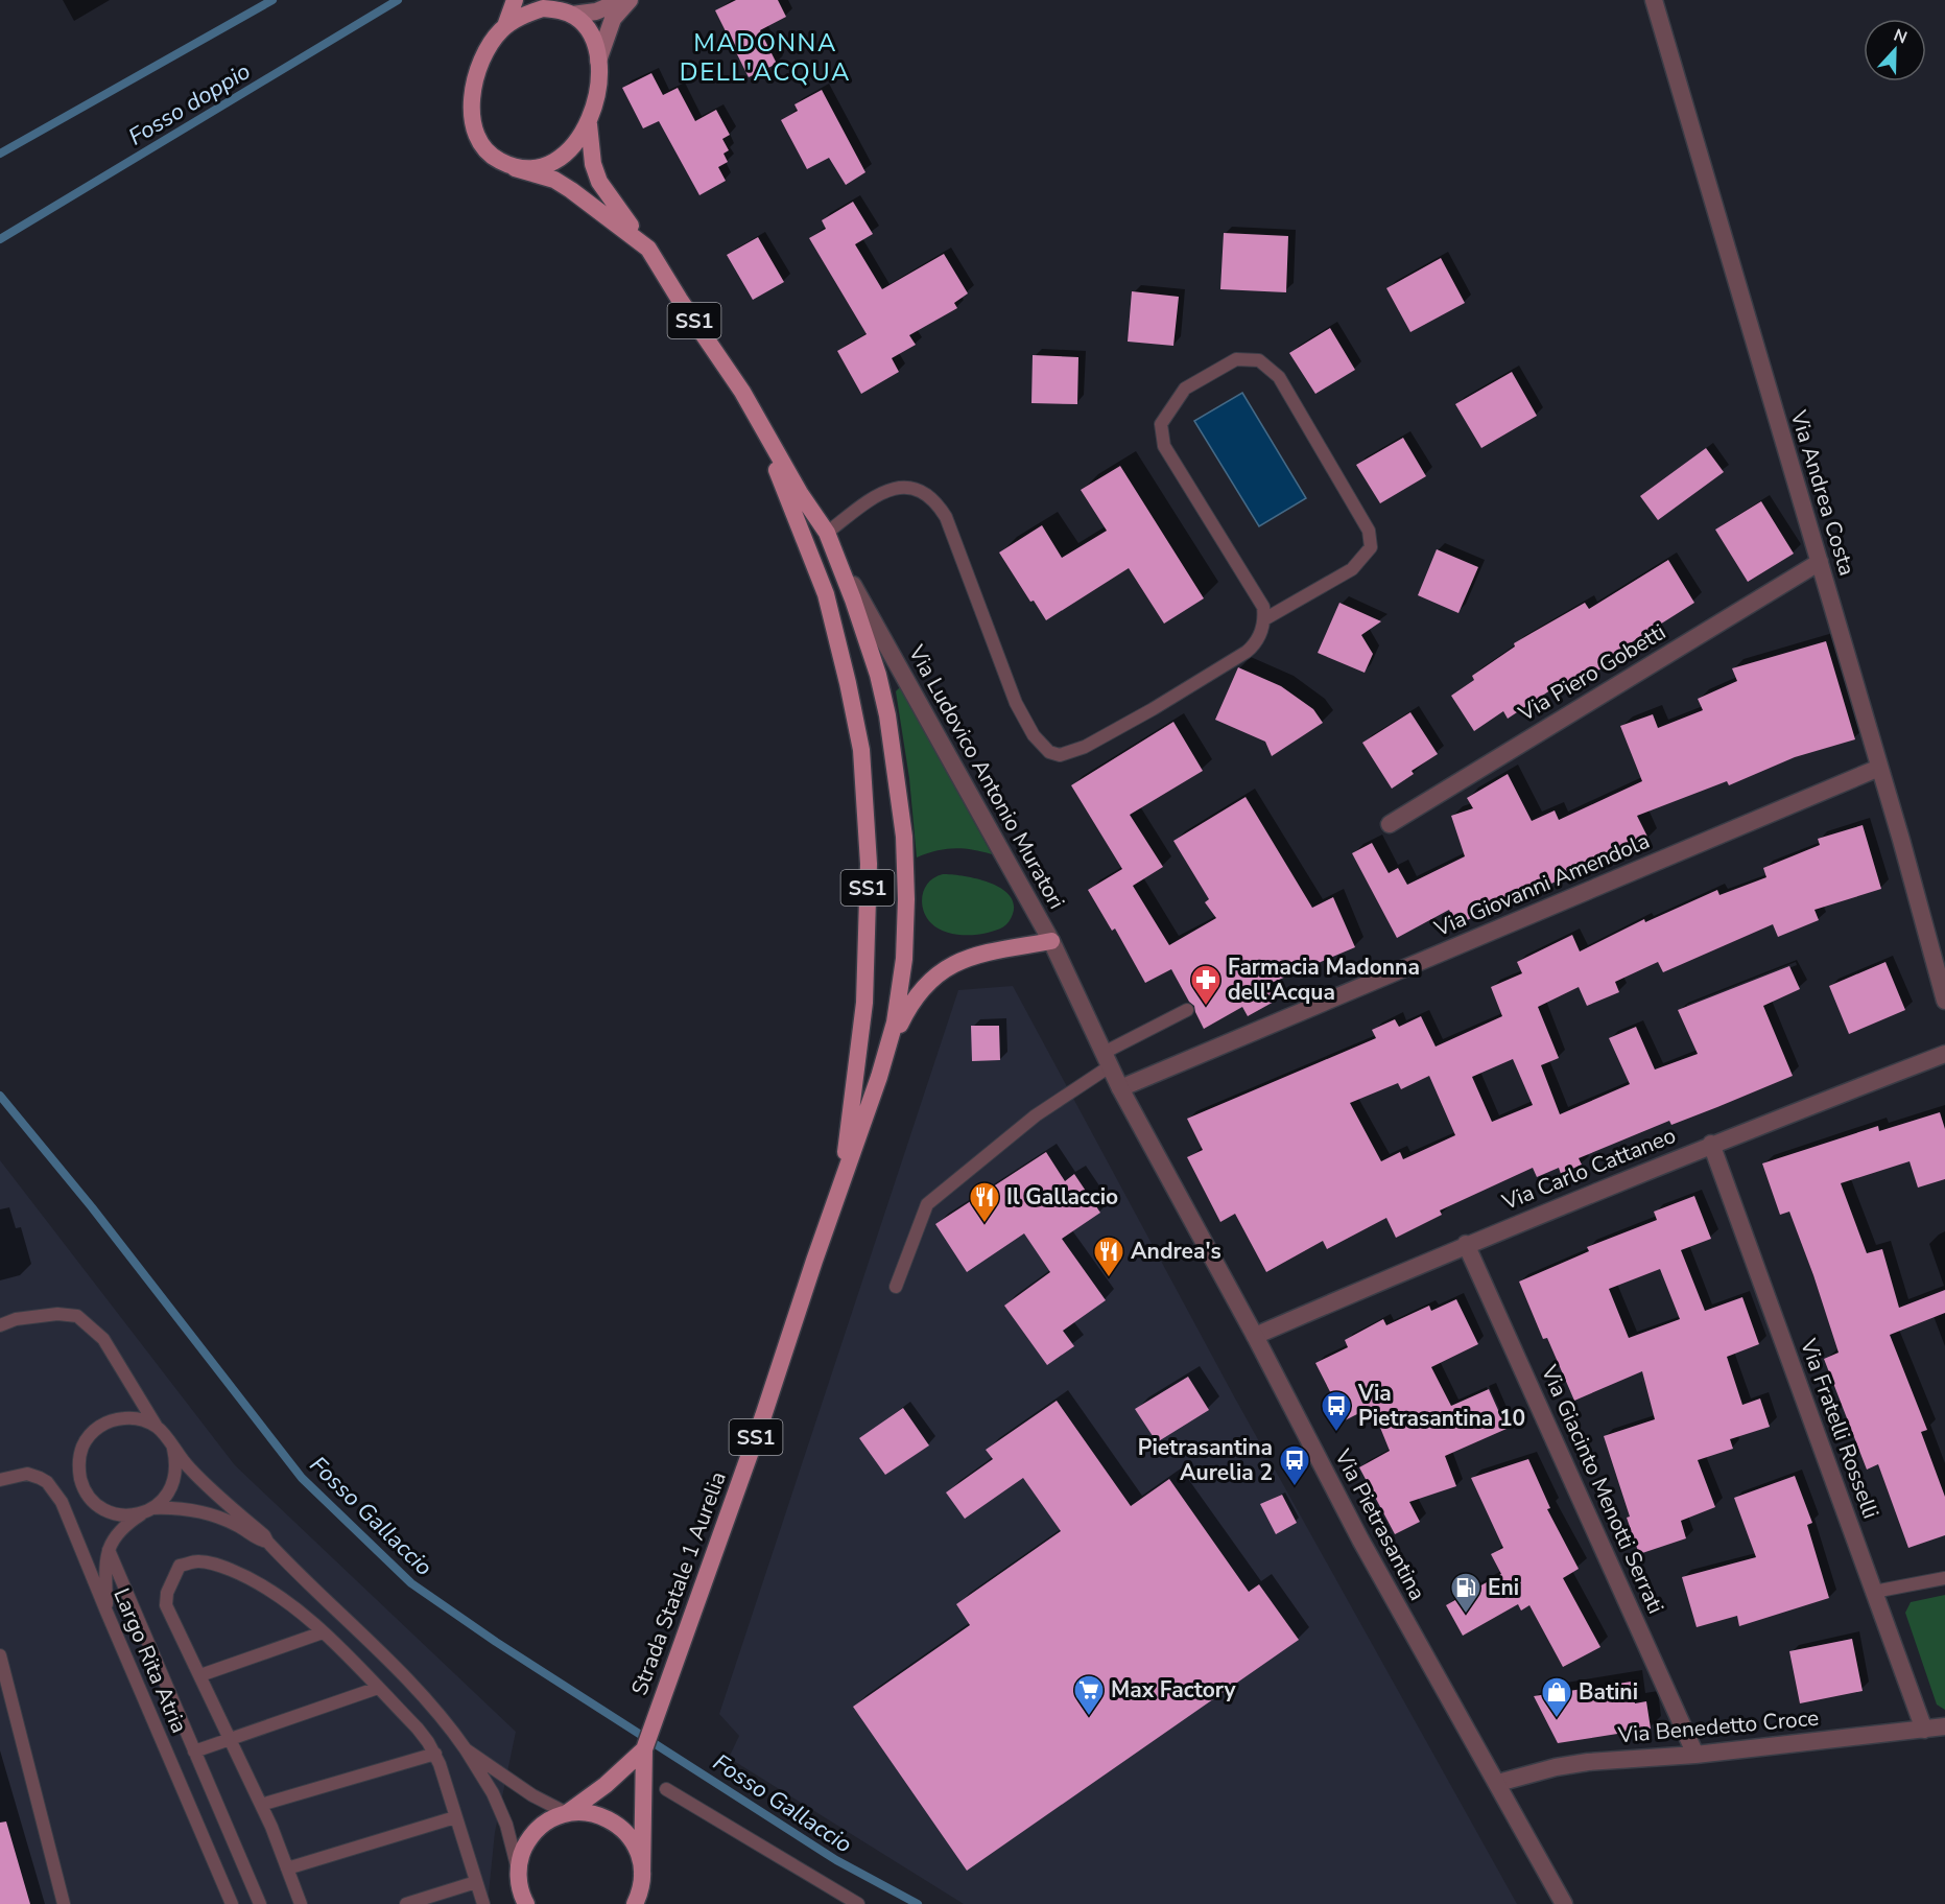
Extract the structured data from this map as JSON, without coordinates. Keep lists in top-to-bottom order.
{
  "streets": {
    "main road": ["SS1", "Strada Statale 1 Aurelia"],
    "street": [
      "Via Andrea Costa",
      "Via Piero Gobetti",
      "Via Ludovico Antonio Muratori",
      "Via Giovanni Amendola",
      "Via Carlo Cattaneo",
      "Via Fratelli Rosselli",
      "Via Giacinto Menotti Serrati",
      "Via Pietrasantina",
      "Via Benedetto Croce"
    ],
    "lane": ["Largo Rita Atria"]
  },
  "crossings": [
    ["SS1", "Strada Statale 1 Aurelia"],
    ["Via Andrea Costa", "Via Piero Gobetti"],
    ["Via Andrea Costa", "Via Giovanni Amendola"],
    ["Via Ludovico Antonio Muratori", "Via Pietrasantina"],
    ["Via Ludovico Antonio Muratori", "Strada Statale 1 Aurelia"],
    ["Via Giovanni Amendola", "Via Pietrasantina"],
    ["Via Carlo Cattaneo", "Via Fratelli Rosselli"],
    ["Via Carlo Cattaneo", "Via Giacinto Menotti Serrati"],
    ["Via Carlo Cattaneo", "Via Pietrasantina"],
    ["Via Fratelli Rosselli", "Via Benedetto Croce"],
    ["Via Giacinto Menotti Serrati", "Via Benedetto Croce"],
    ["Via Pietrasantina", "Via Benedetto Croce"]
  ],
  "districts": ["MADONNA DELL'ACQUA"],
  "water": ["Fosso doppio", "Fosso Gallaccio"],
  "places": {
    "pharmacy": ["Farmacia Madonna dell'Acqua"],
    "restaurant": ["Il Gallaccio", "Andrea's"],
    "bus stop": ["Via Pietrasantina 10", "Pietrasantina Aurelia 2"],
    "fuel station": ["Eni"],
    "supermarket": ["Max Factory"],
    "shop": ["Batini"]
  },
  "north": "top"
}
